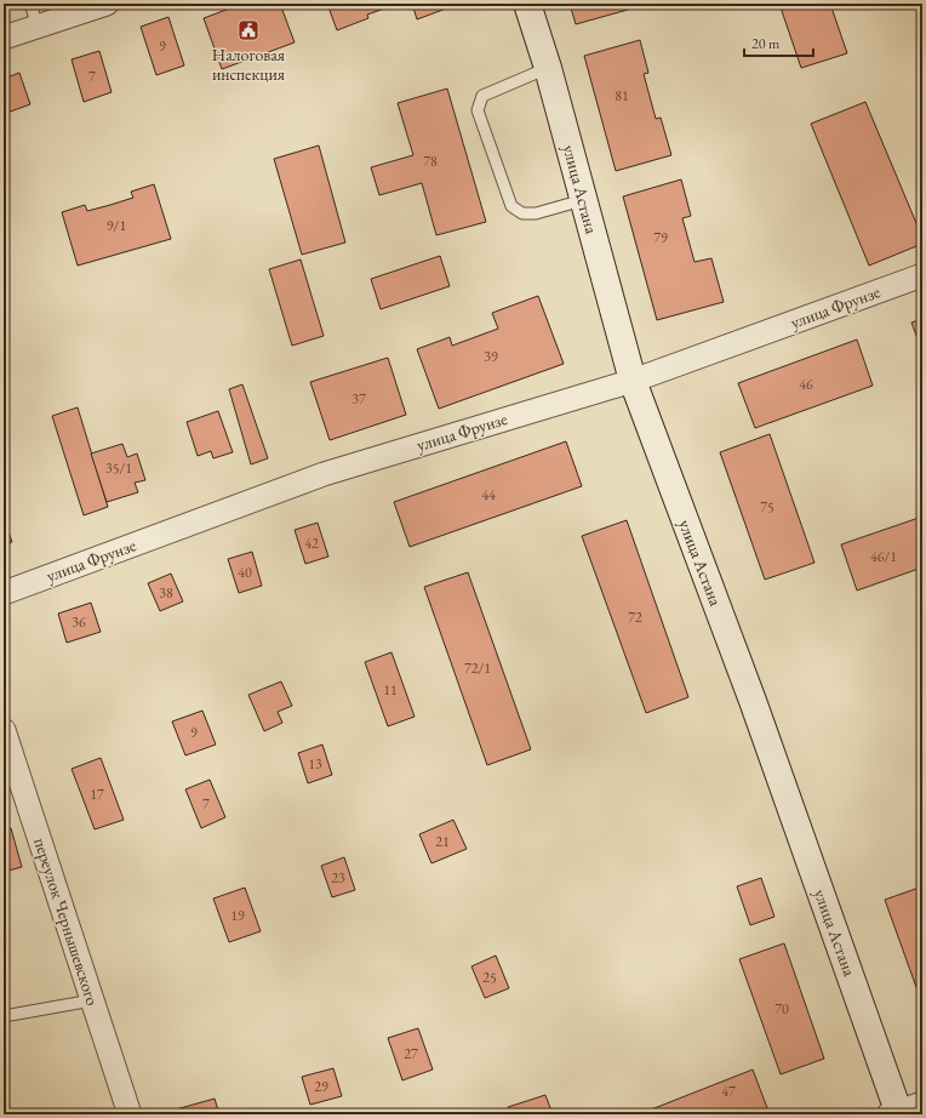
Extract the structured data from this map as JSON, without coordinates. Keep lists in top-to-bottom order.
{
  "streets": {
    "street": ["улица Астана", "улица Фрунзе", "переулок Чернышевского"]
  },
  "crossings": [
    ["улица Астана", "улица Фрунзе"]
  ],
  "places": {
    "public building": ["Налоговая инспекция"]
  },
  "house_numbers": [
    "9",
    "7",
    "81",
    "78",
    "9/1",
    "79",
    "39",
    "46",
    "37",
    "35/1",
    "44",
    "75",
    "42",
    "46/1",
    "40",
    "38",
    "72",
    "36",
    "72/1",
    "11",
    "9",
    "13",
    "17",
    "7",
    "21",
    "23",
    "19",
    "25",
    "70",
    "27",
    "29",
    "47"
  ],
  "scale_bar": "20 m"
}
